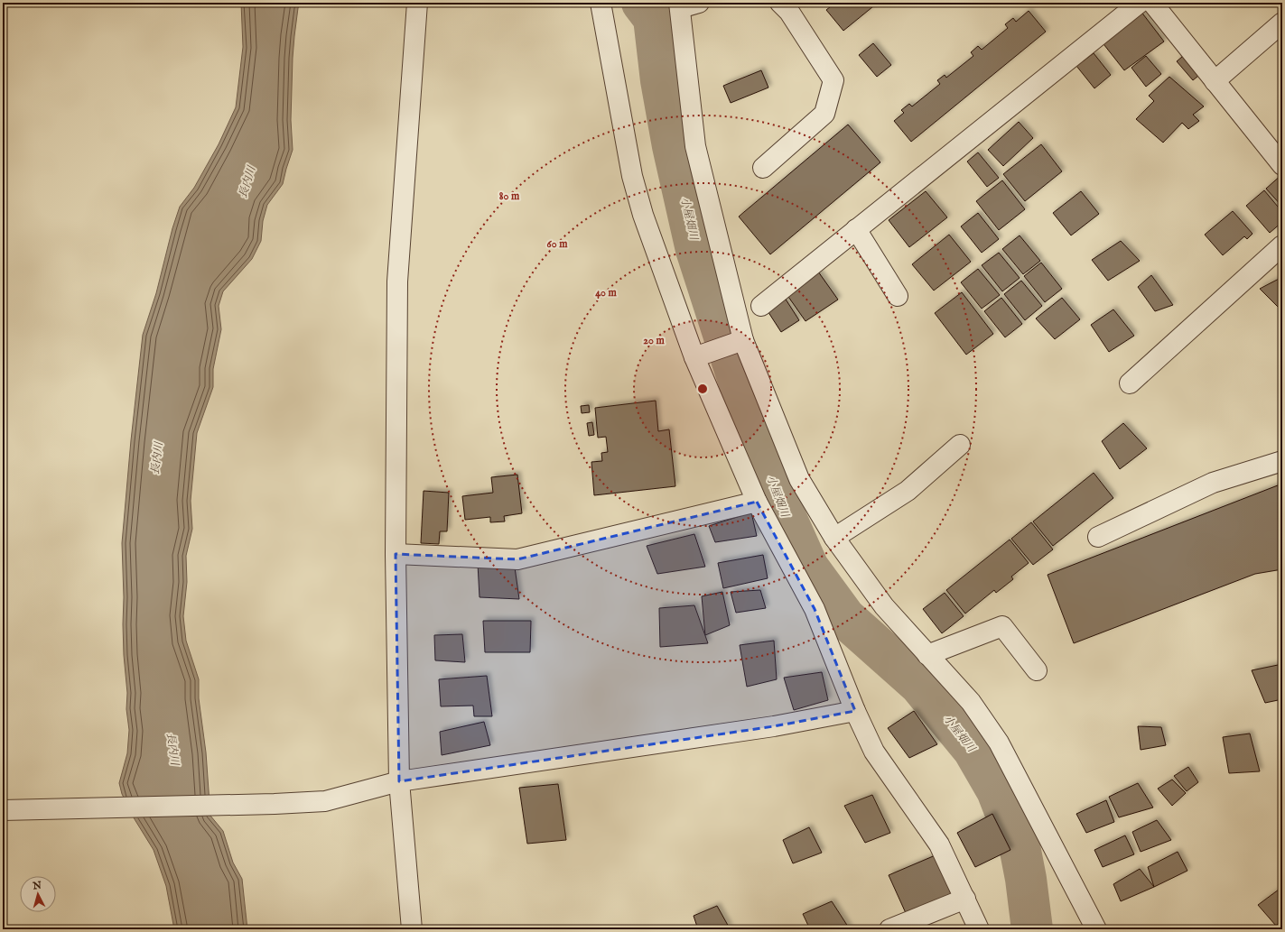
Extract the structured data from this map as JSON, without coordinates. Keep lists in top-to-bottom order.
{
  "water": ["長内川", "小屋畑川"],
  "north": "top",
  "rings": [
    "80 m",
    "60 m",
    "40 m",
    "20 m"
  ]
}
